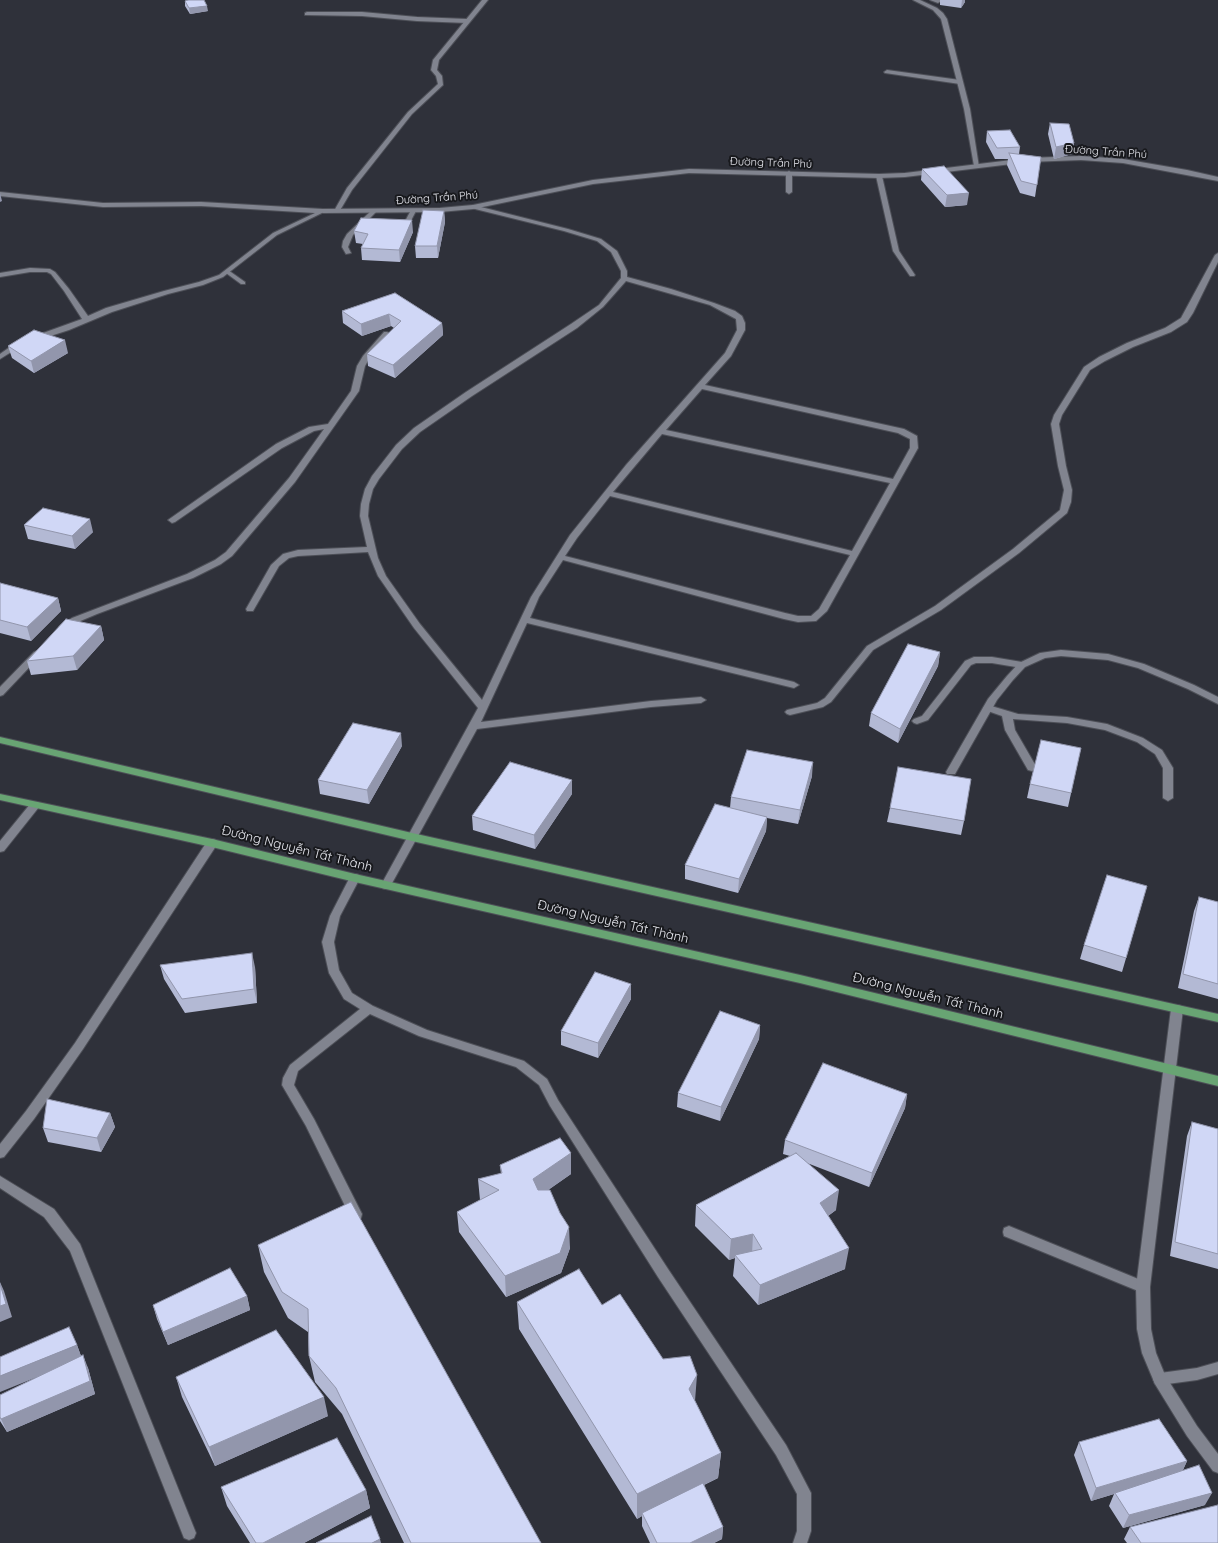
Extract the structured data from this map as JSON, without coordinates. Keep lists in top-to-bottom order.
{
  "streets": {
    "main road": ["Đường Nguyễn Tất Thành"],
    "street": ["Đường Trần Phú"]
  }
}
